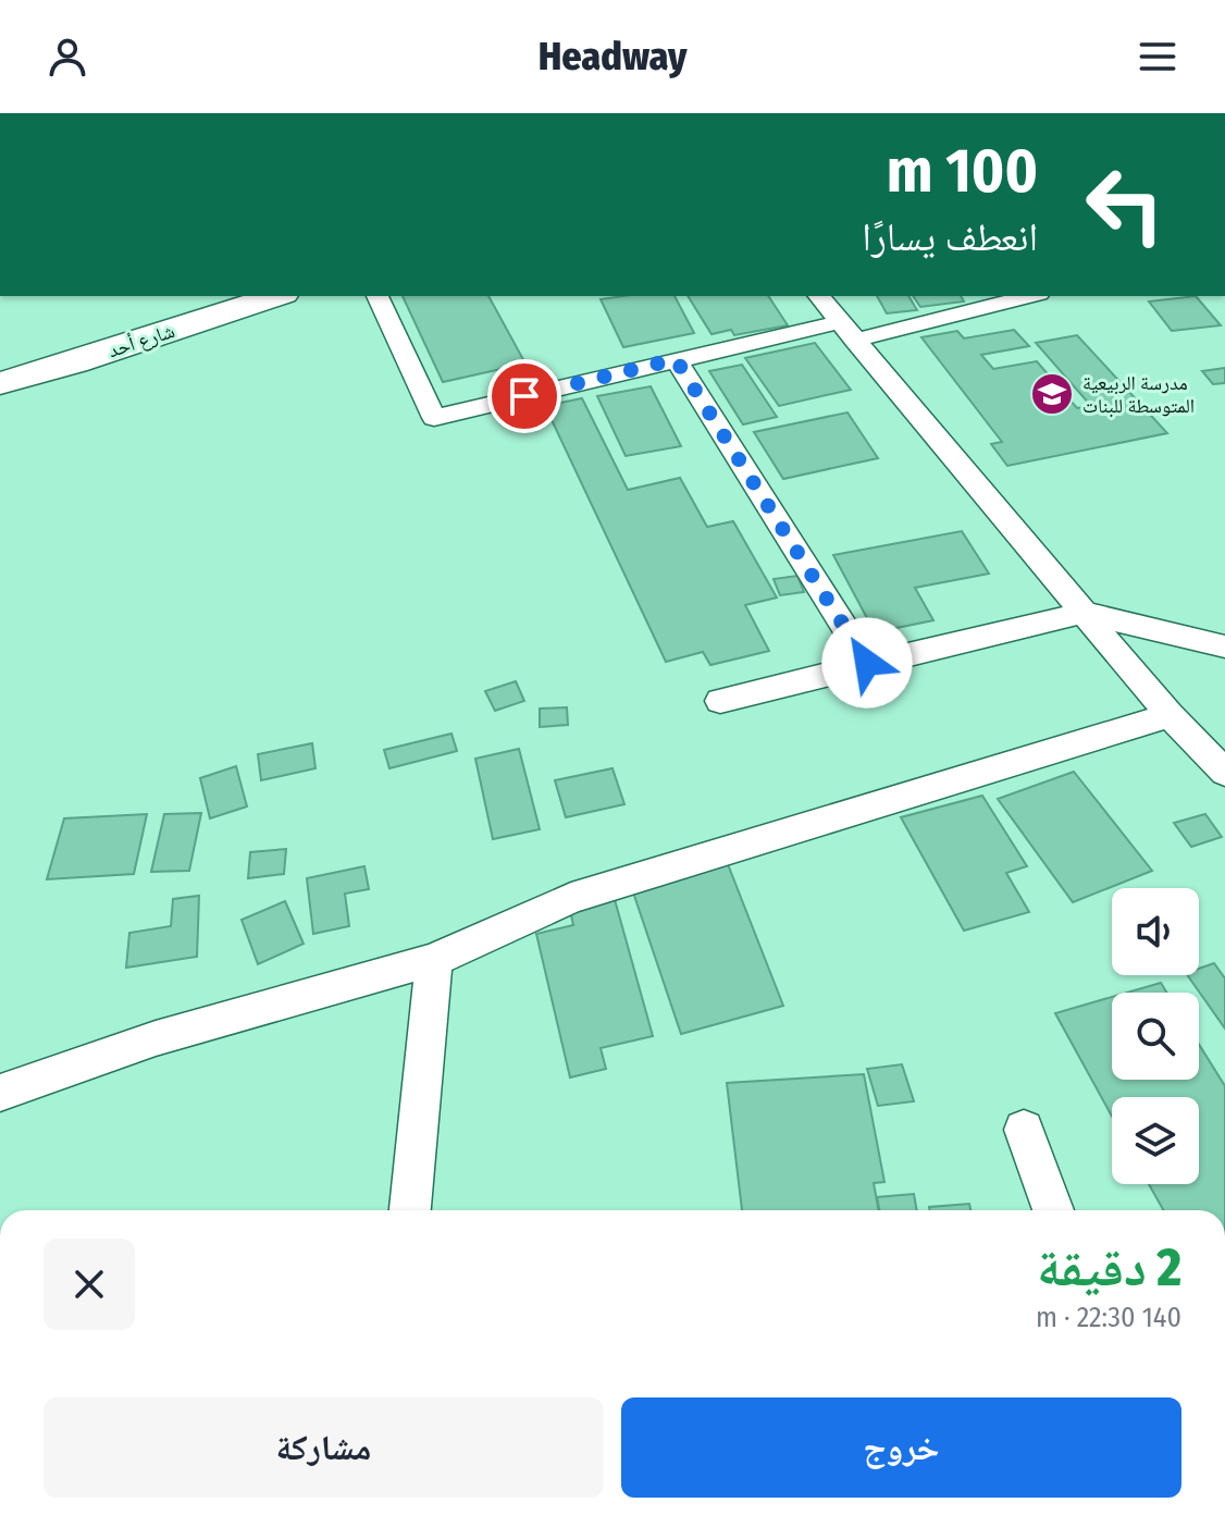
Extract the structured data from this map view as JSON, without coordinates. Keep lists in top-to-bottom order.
{
  "streets": {
    "main road": ["شارع أحد"]
  },
  "places": {
    "school or university": ["مدرسة الربيعية المتوسطة للبنات"]
  },
  "page": {
    "header": "Headway",
    "turn": ["100 m", "انعطف يسارًا"],
    "heading": ["2 دقيقة", "140 m · 22:30"],
    "buttons": ["خروج", "مشاركة"]
  }
}
